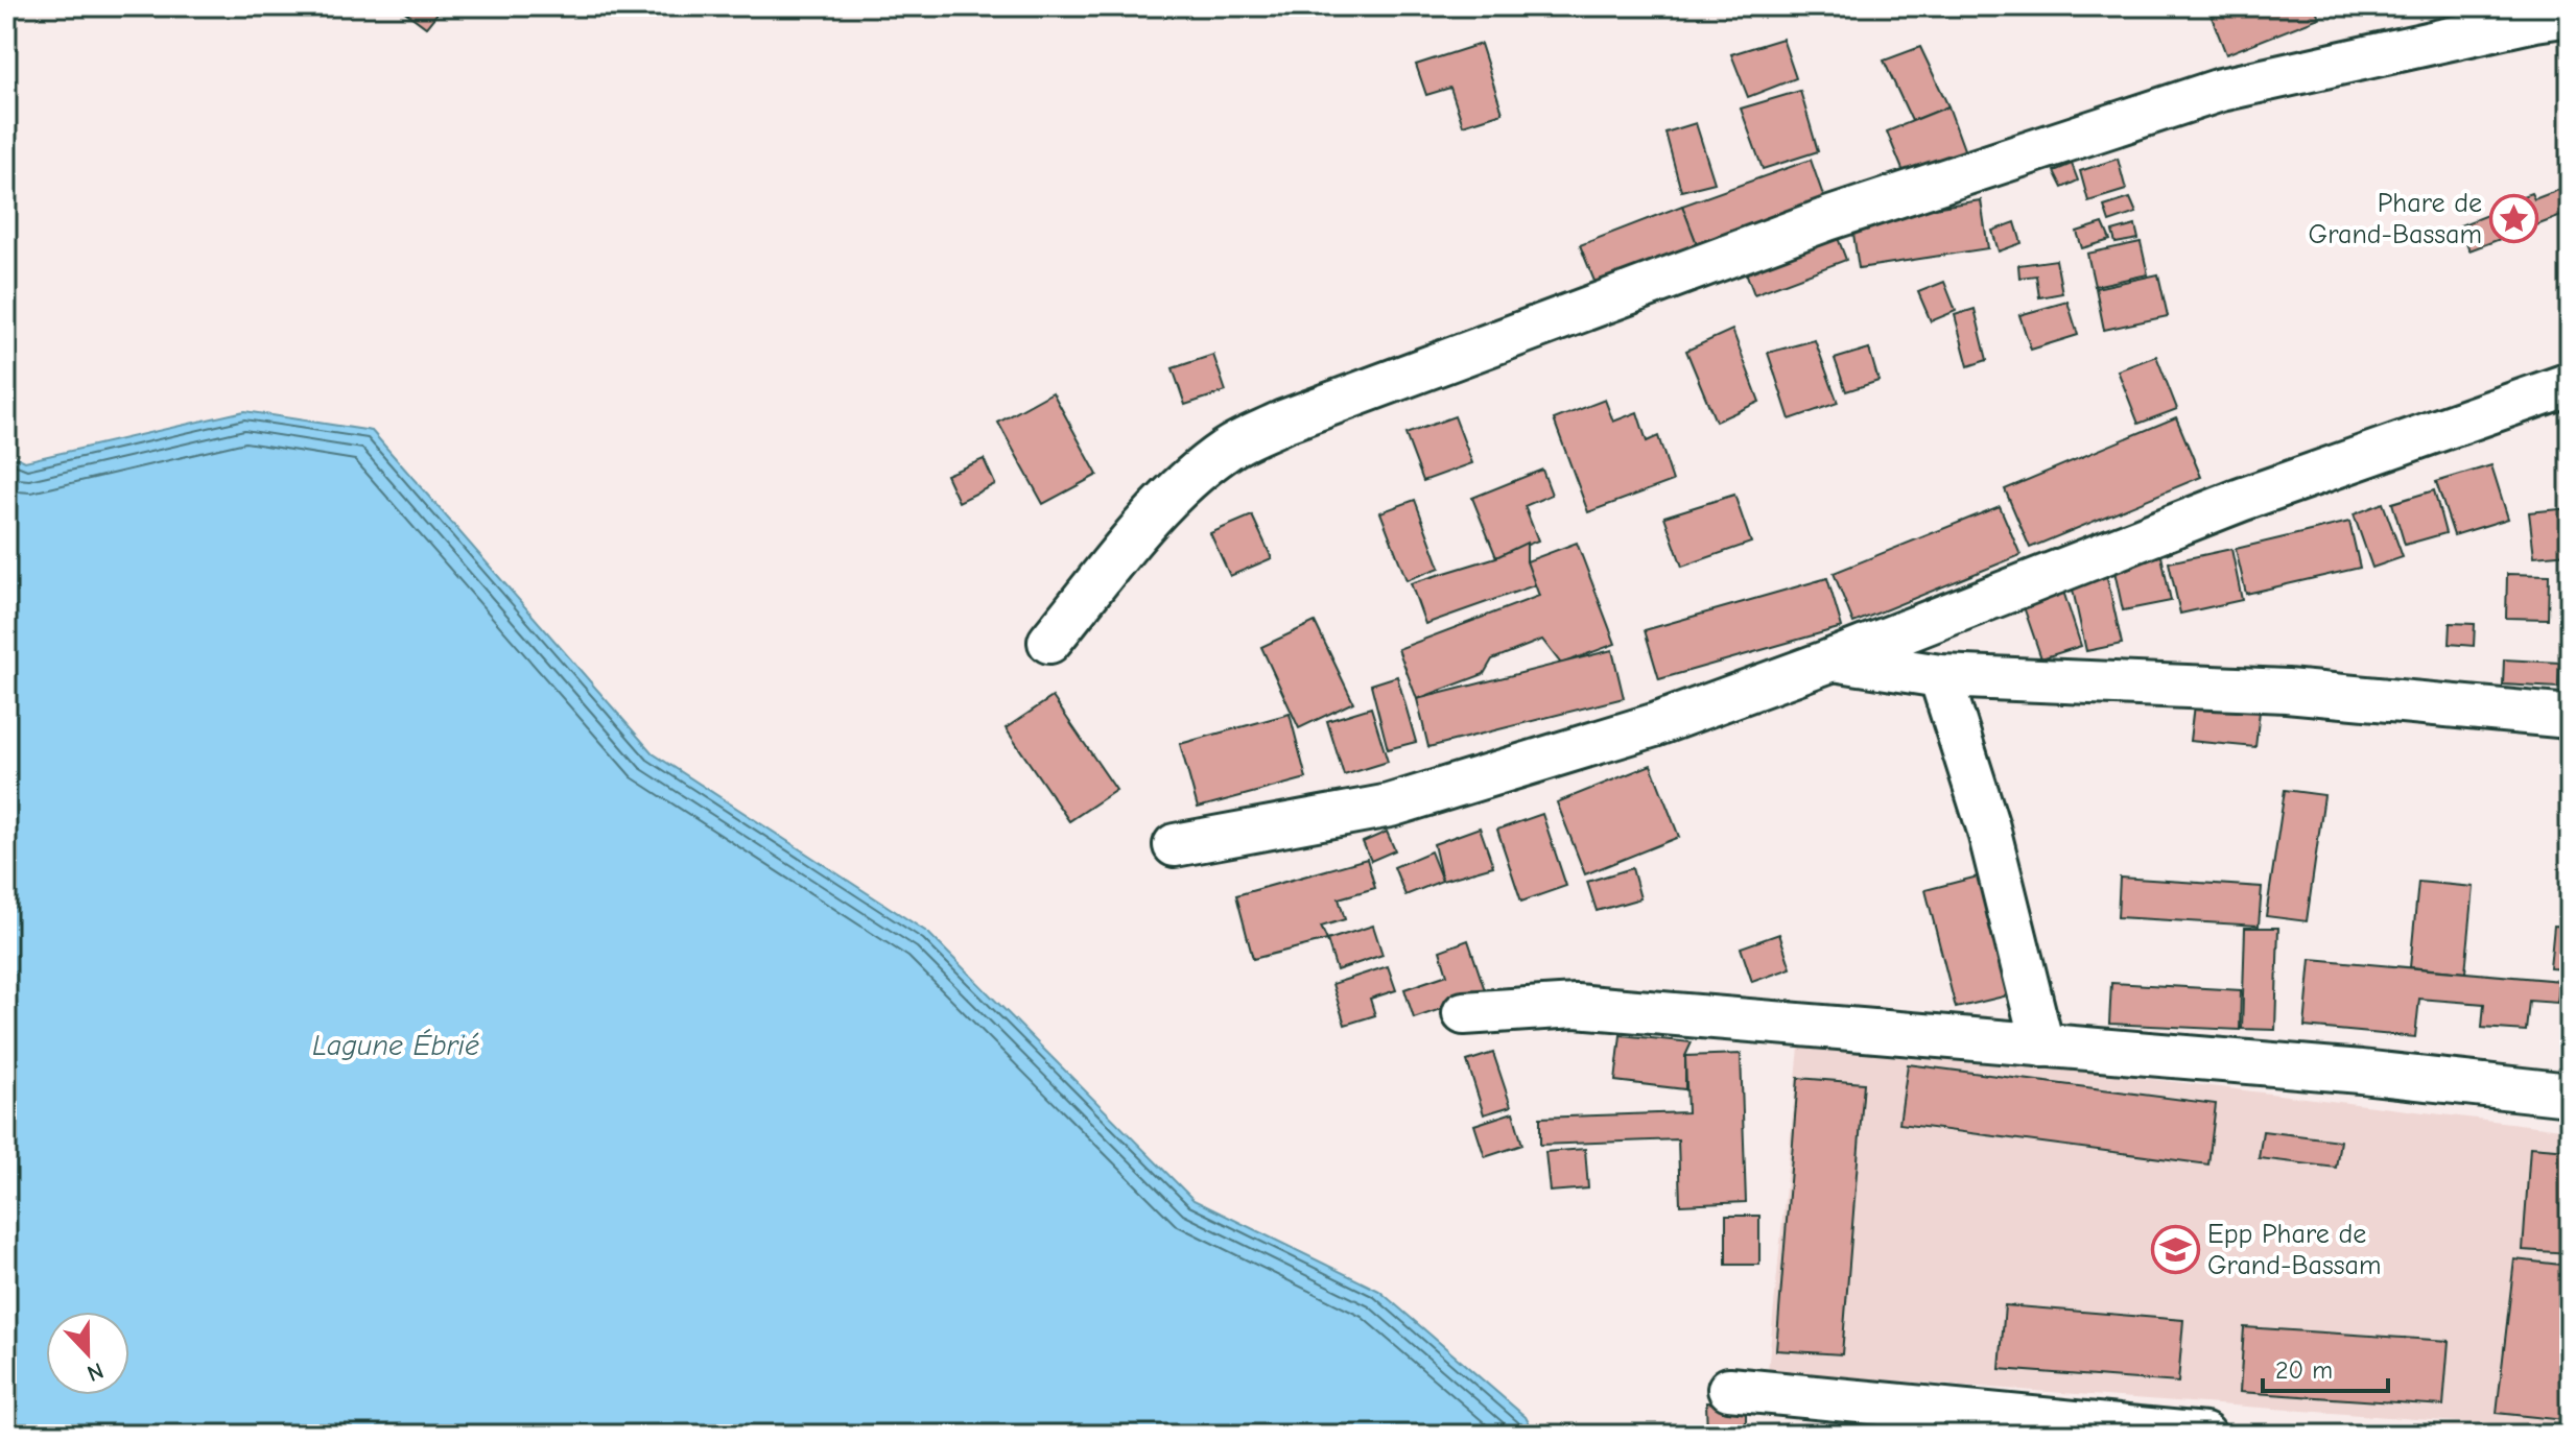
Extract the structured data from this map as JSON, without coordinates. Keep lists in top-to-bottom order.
{
  "water": ["Lagune Ébrié"],
  "places": {
    "place": ["Phare de Grand-Bassam"],
    "school or university": ["Epp Phare de Grand-Bassam"]
  },
  "scale_bar": "20 m",
  "north": "bottom"
}
